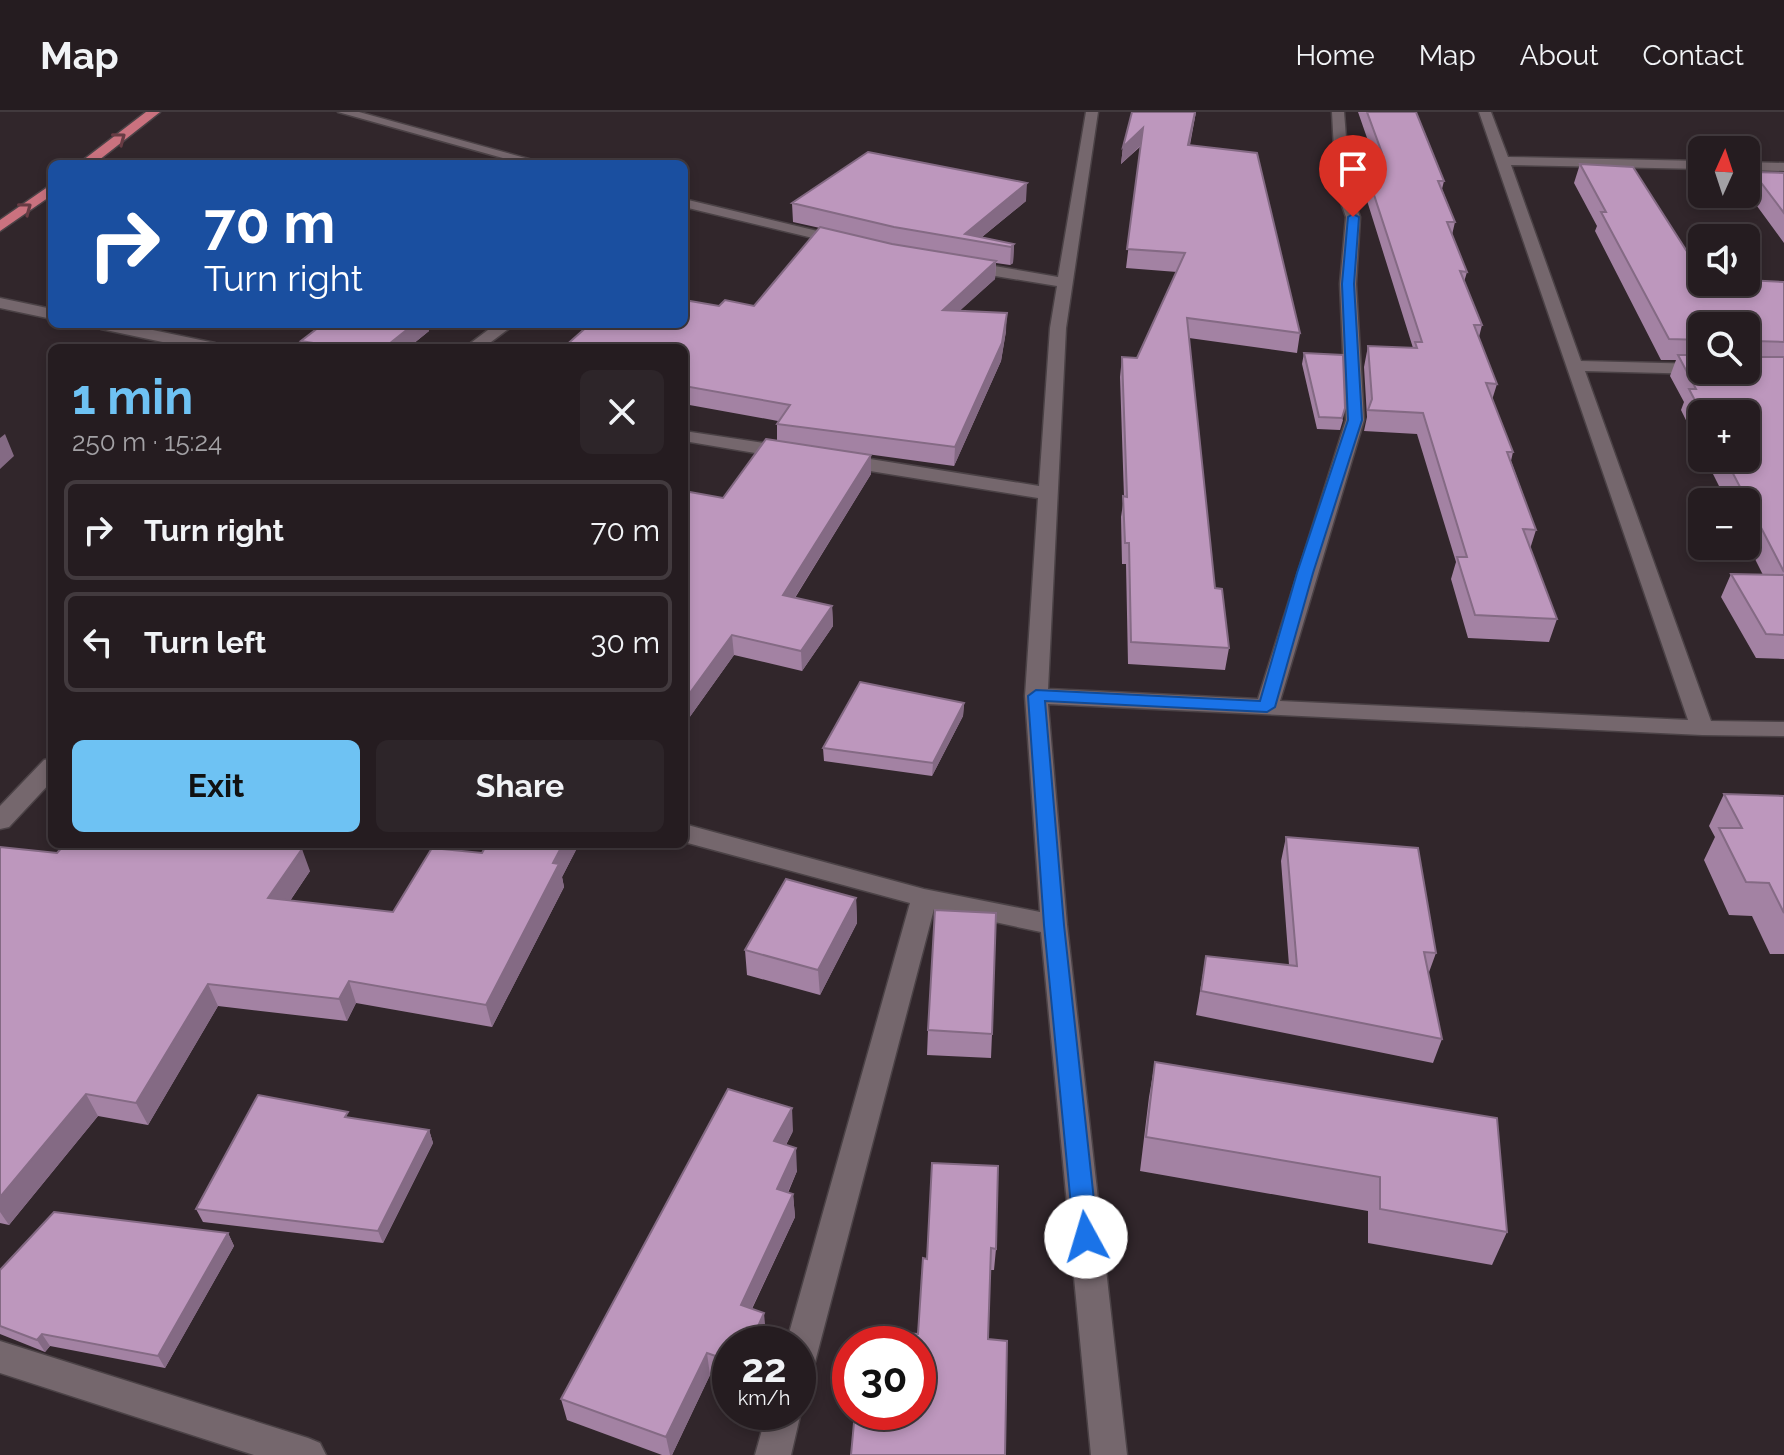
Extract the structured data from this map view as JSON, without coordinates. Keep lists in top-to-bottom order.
{
  "north": "top",
  "page": {
    "header": "Map",
    "nav": [
      "Home",
      "Map",
      "About",
      "Contact"
    ],
    "map_buttons": ["+", "−"],
    "turn": ["70 m", "Turn right"],
    "heading": ["1 min", "250 m · 15:24"],
    "list": [
      {
        "name": "Turn right",
        "value": "70 m"
      },
      {
        "name": "Turn left",
        "value": "30 m"
      }
    ],
    "buttons": ["Exit", "Share"],
    "speed": "22 km/h",
    "limit": "30"
  }
}
